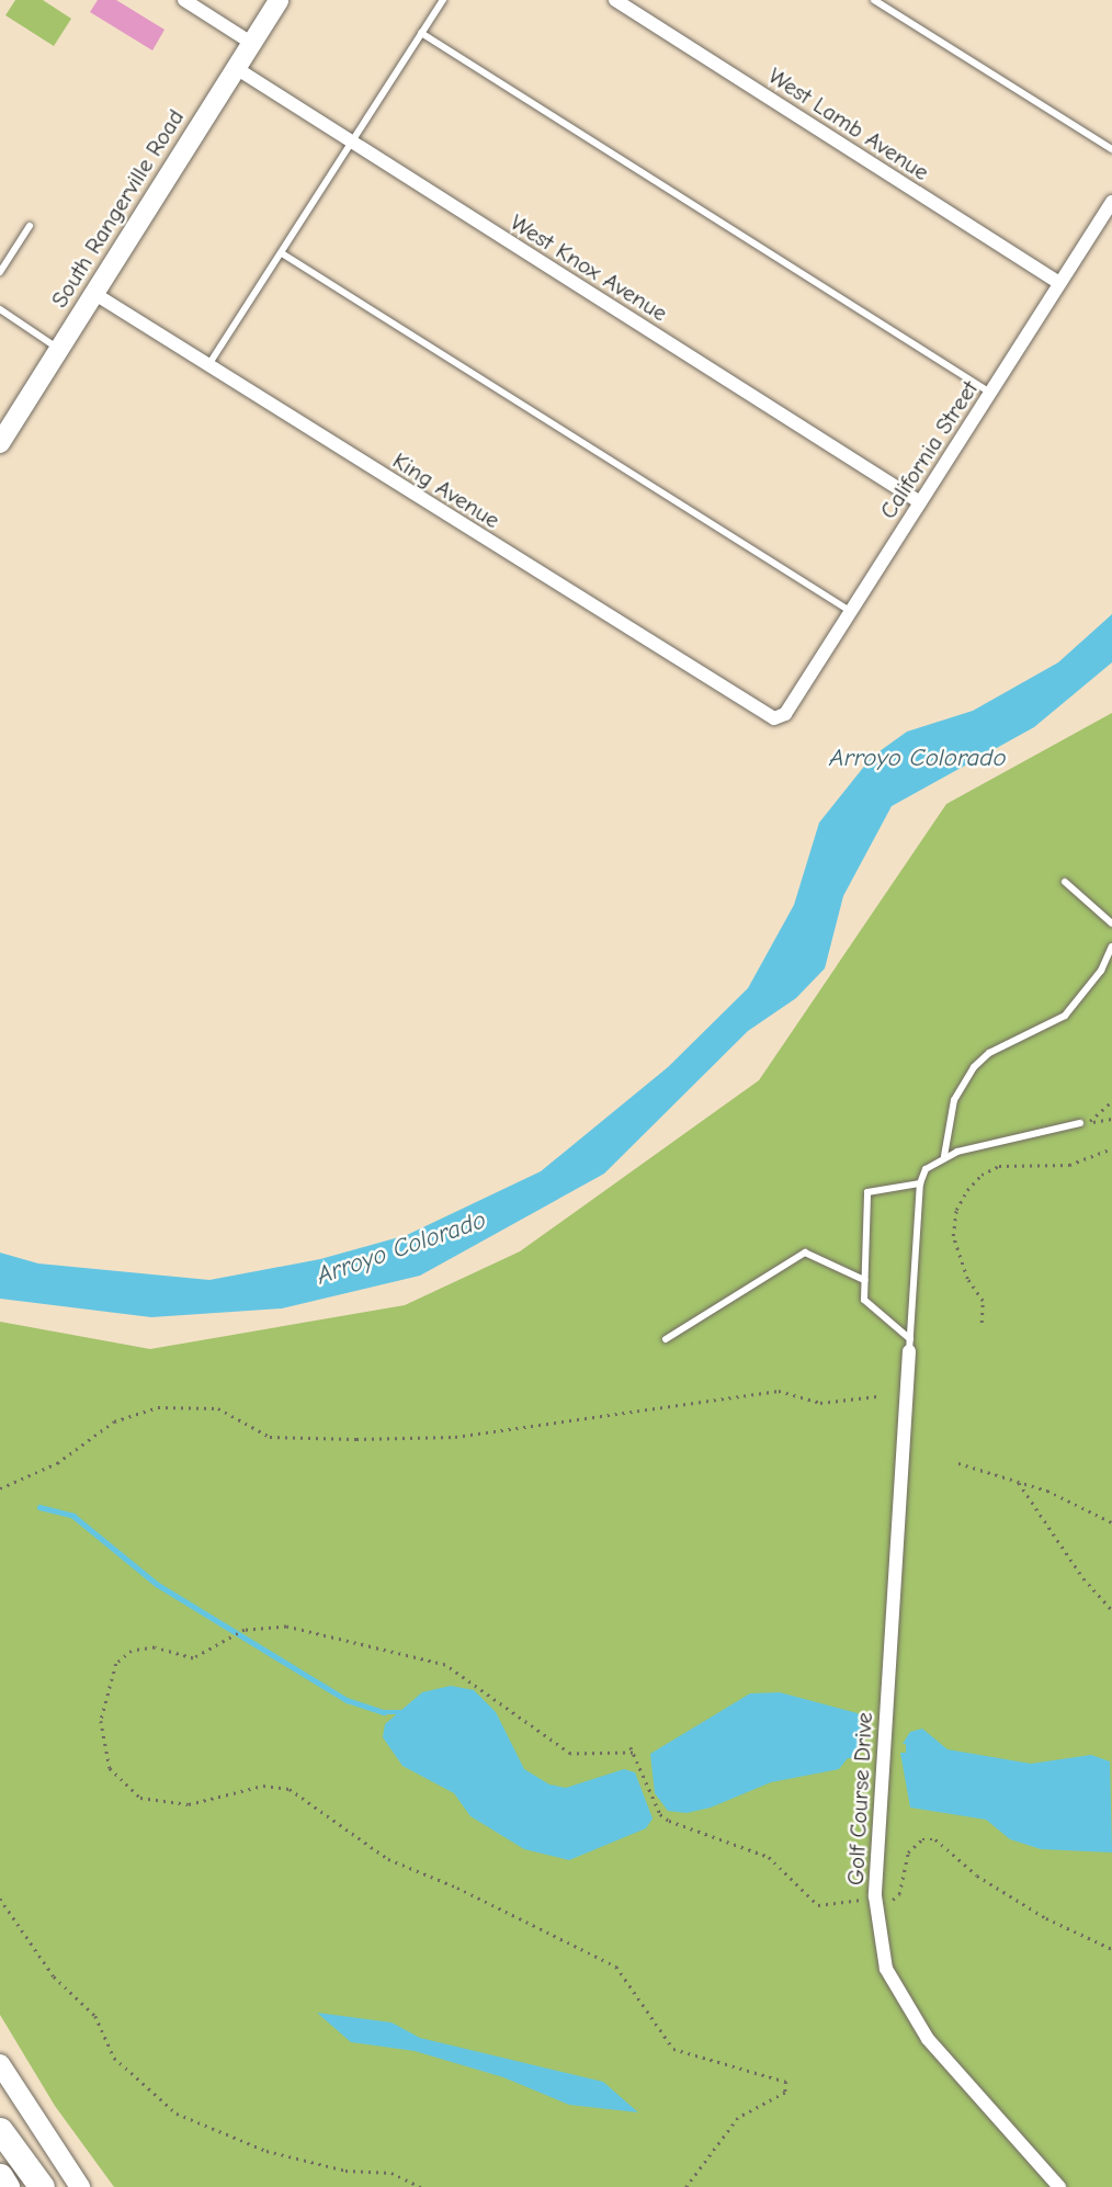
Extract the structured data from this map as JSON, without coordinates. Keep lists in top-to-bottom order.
{
  "streets": {
    "main road": ["South Rangerville Road"],
    "street": [
      "West Lamb Avenue",
      "West Knox Avenue",
      "California Street",
      "King Avenue",
      "Golf Course Drive"
    ]
  },
  "crossings": [
    ["West Lamb Avenue", "California Street"],
    ["South Rangerville Road", "West Knox Avenue"],
    ["South Rangerville Road", "King Avenue"],
    ["West Knox Avenue", "California Street"],
    ["California Street", "King Avenue"]
  ],
  "water": ["Arroyo Colorado"]
}
